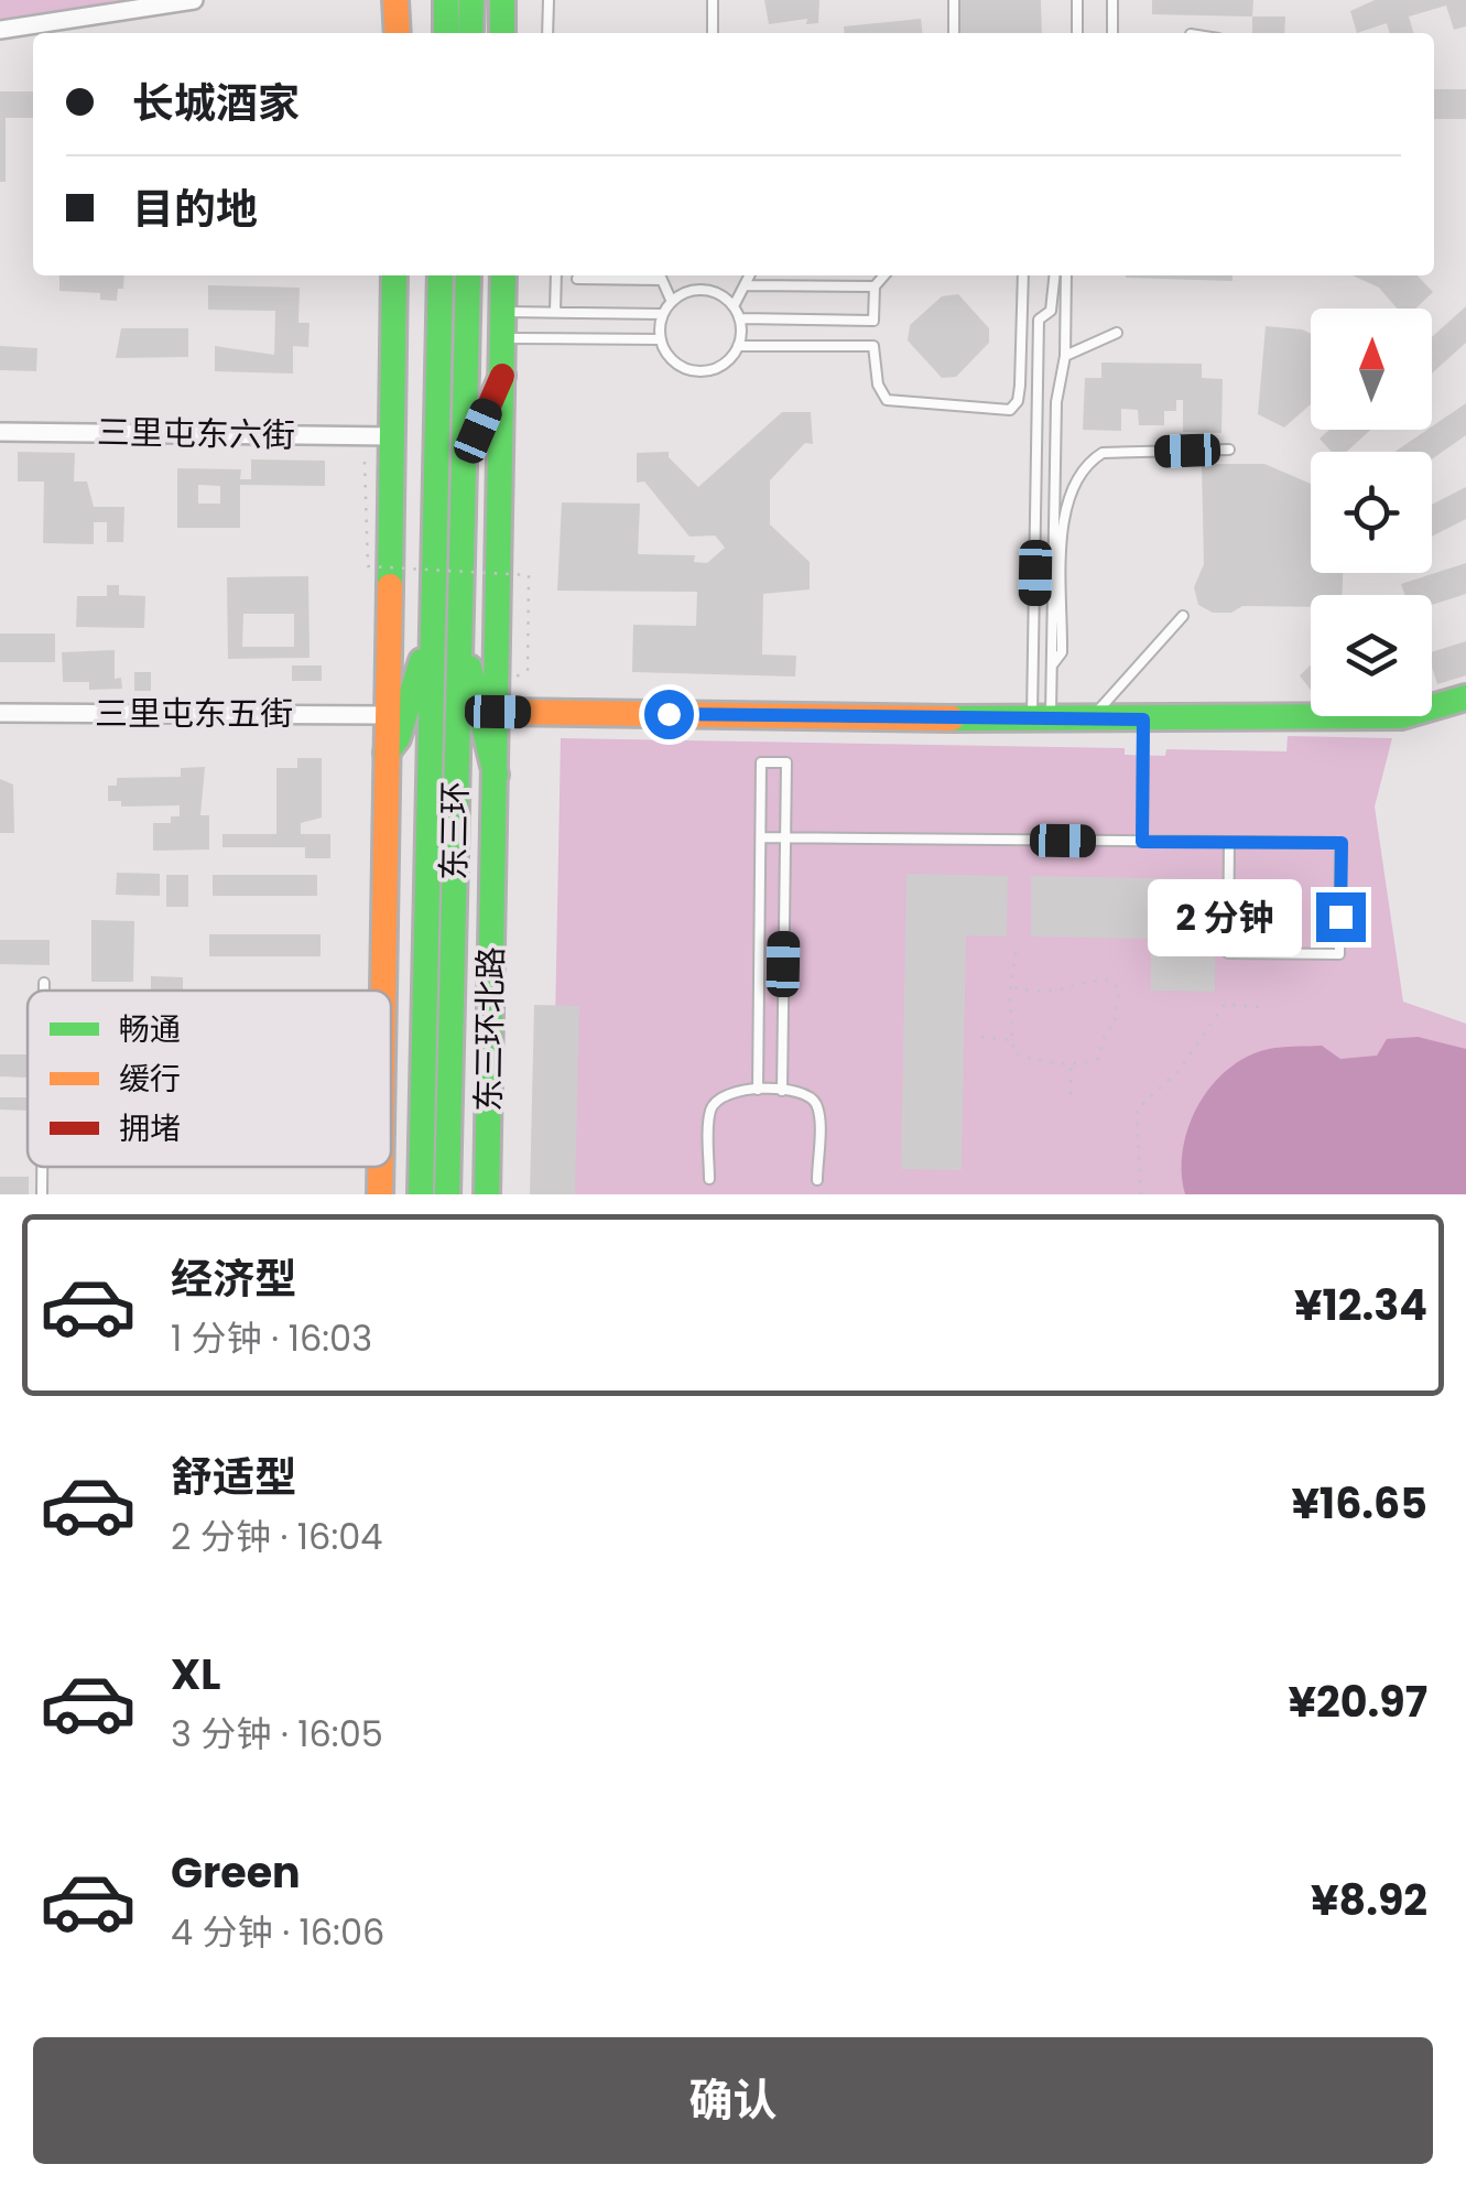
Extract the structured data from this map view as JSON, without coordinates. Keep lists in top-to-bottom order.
{
  "streets": {
    "main road": ["东三环", "东三环北路"],
    "street": ["三里屯东六街", "三里屯东五街"]
  },
  "legend": ["畅通", "缓行", "拥堵"],
  "north": "top",
  "page": {
    "banner": ["长城酒家", "目的地"],
    "bubble": "2 分钟",
    "list": [
      {
        "name": "经济型",
        "note": "1 分钟 · 16:03",
        "value": "¥12.34"
      },
      {
        "name": "舒适型",
        "note": "2 分钟 · 16:04",
        "value": "¥16.65"
      },
      {
        "name": "XL",
        "note": "3 分钟 · 16:05",
        "value": "¥20.97"
      },
      {
        "name": "Green",
        "note": "4 分钟 · 16:06",
        "value": "¥8.92"
      }
    ],
    "buttons": "确认"
  }
}
